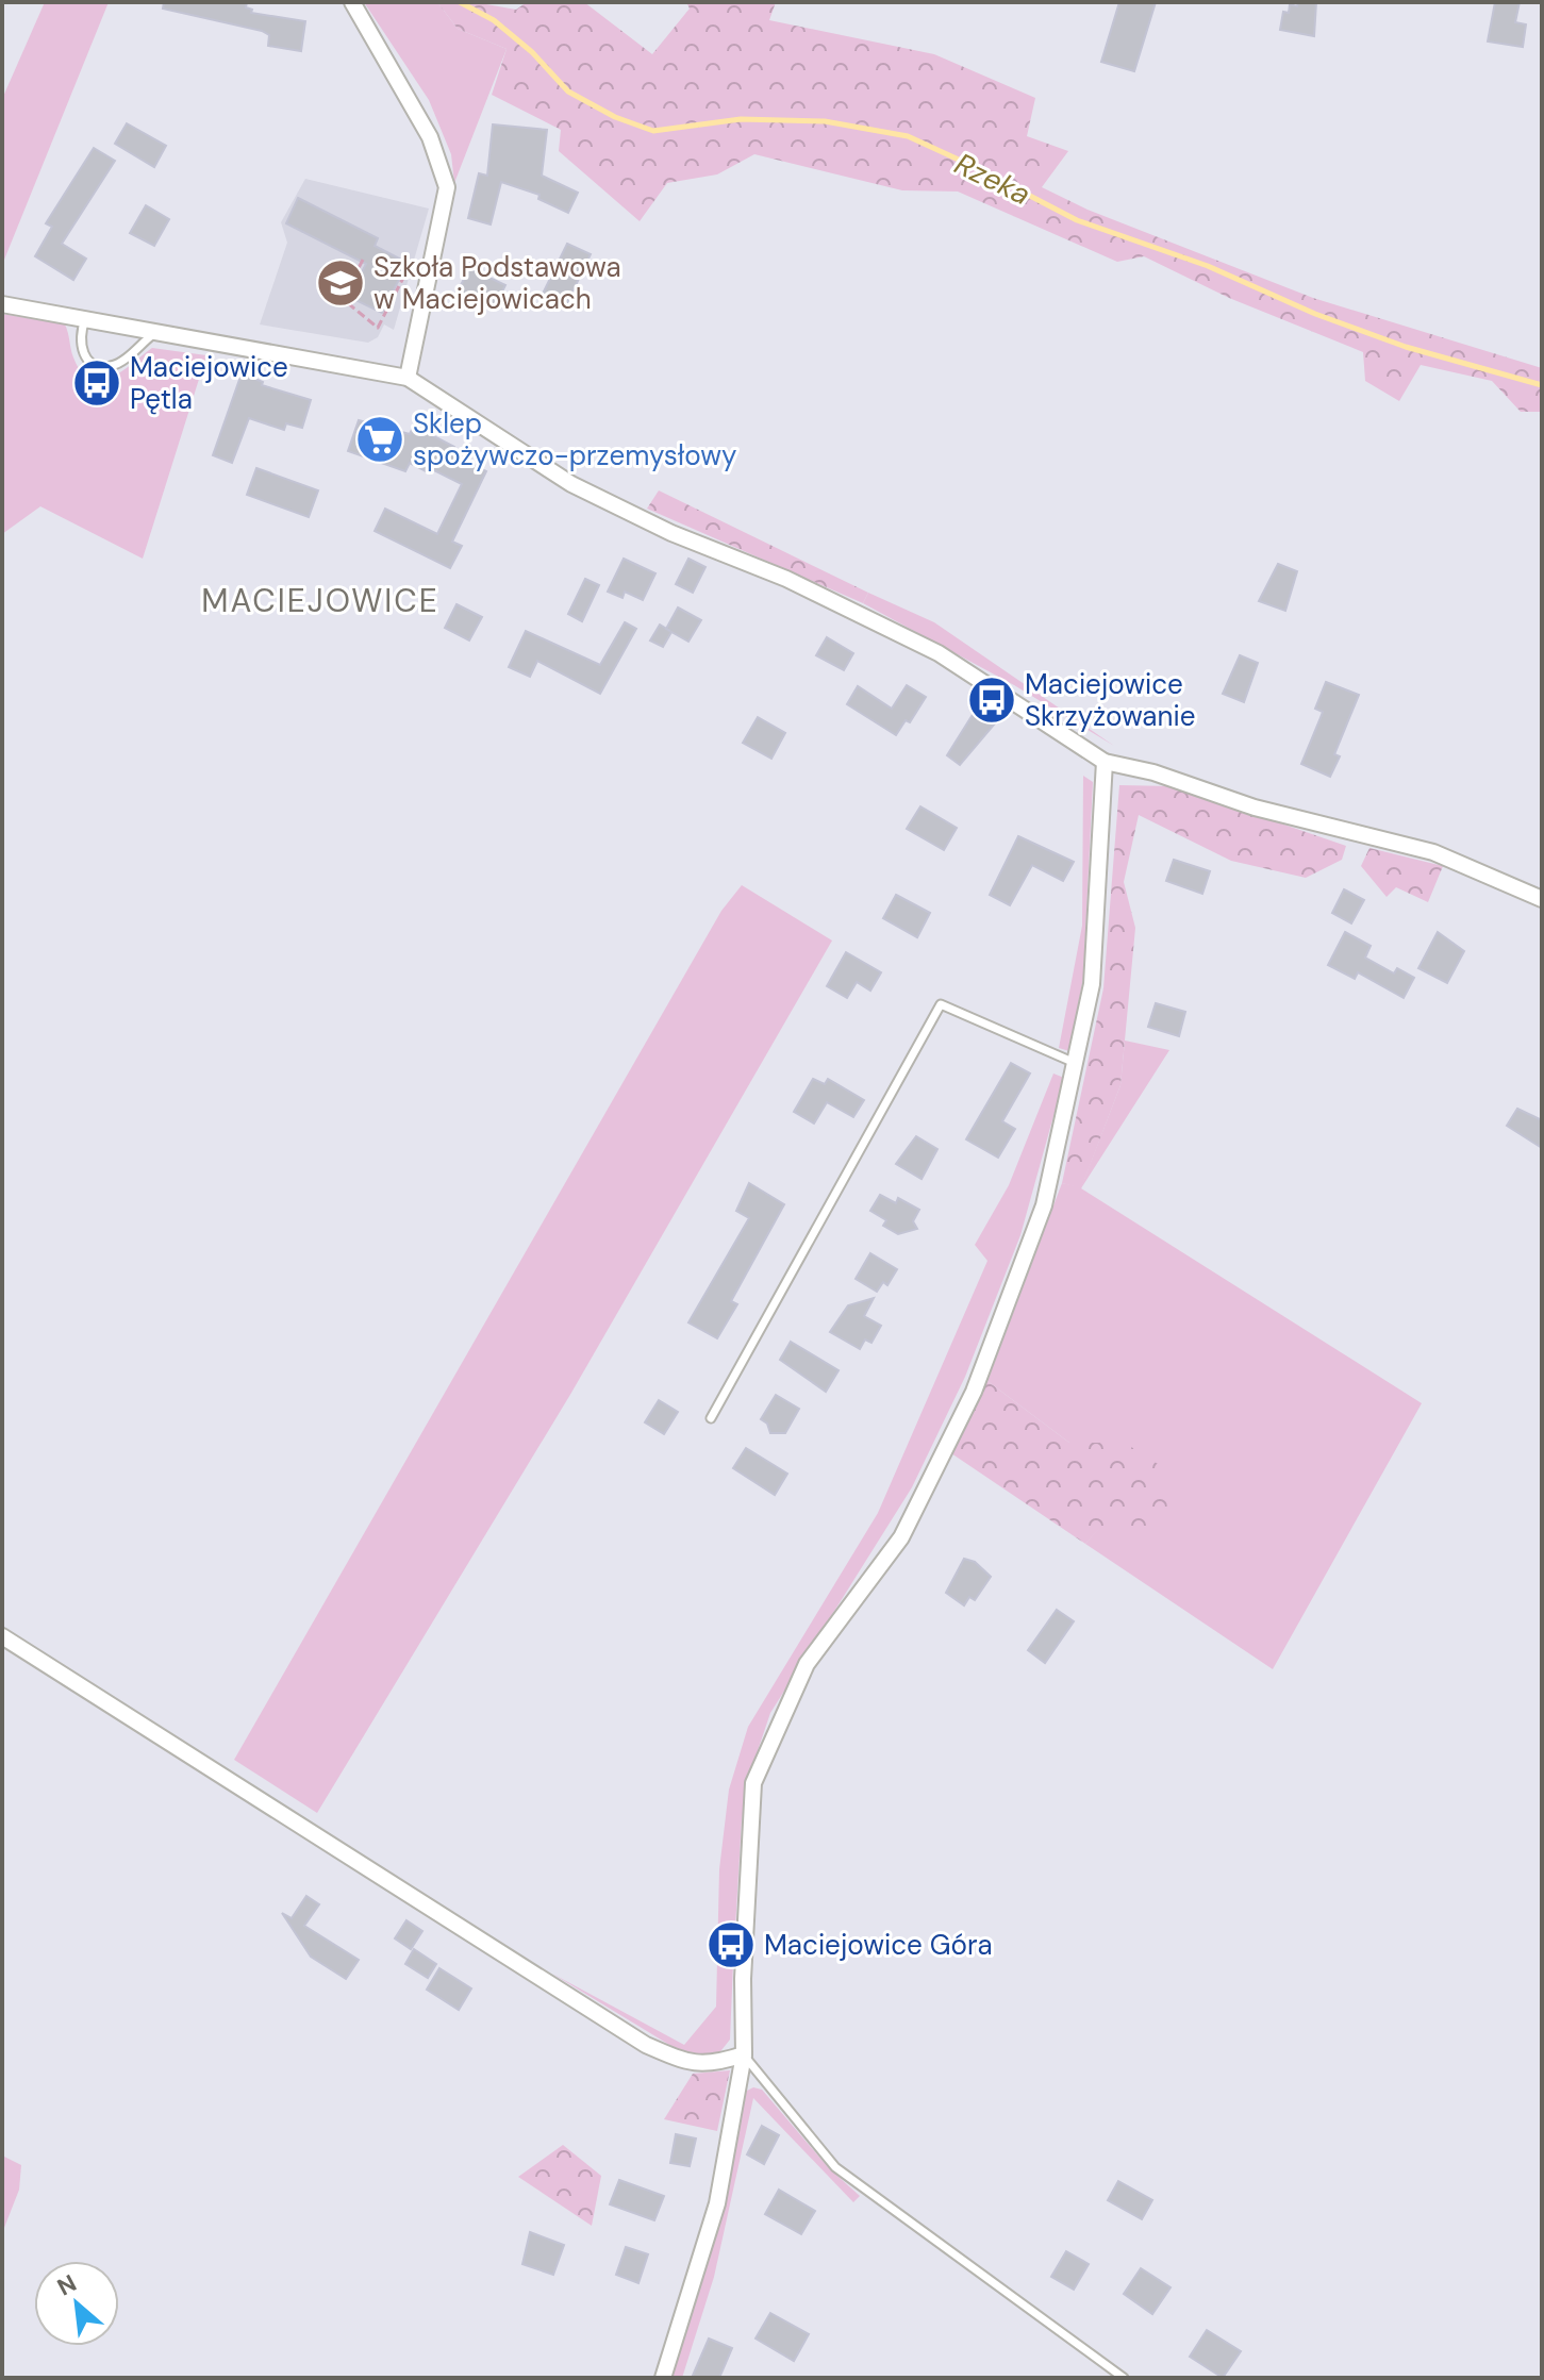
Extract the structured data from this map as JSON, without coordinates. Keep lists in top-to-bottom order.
{
  "districts": ["MACIEJOWICE"],
  "water": ["Rzeka"],
  "places": {
    "school or university": ["Szkoła Podstawowa w Maciejowicach"],
    "bus stop": ["Maciejowice Pętla", "Maciejowice Skrzyżowanie", "Maciejowice Góra"],
    "supermarket": ["Sklep spożywczo-przemysłowy"]
  },
  "north": "top left"
}
